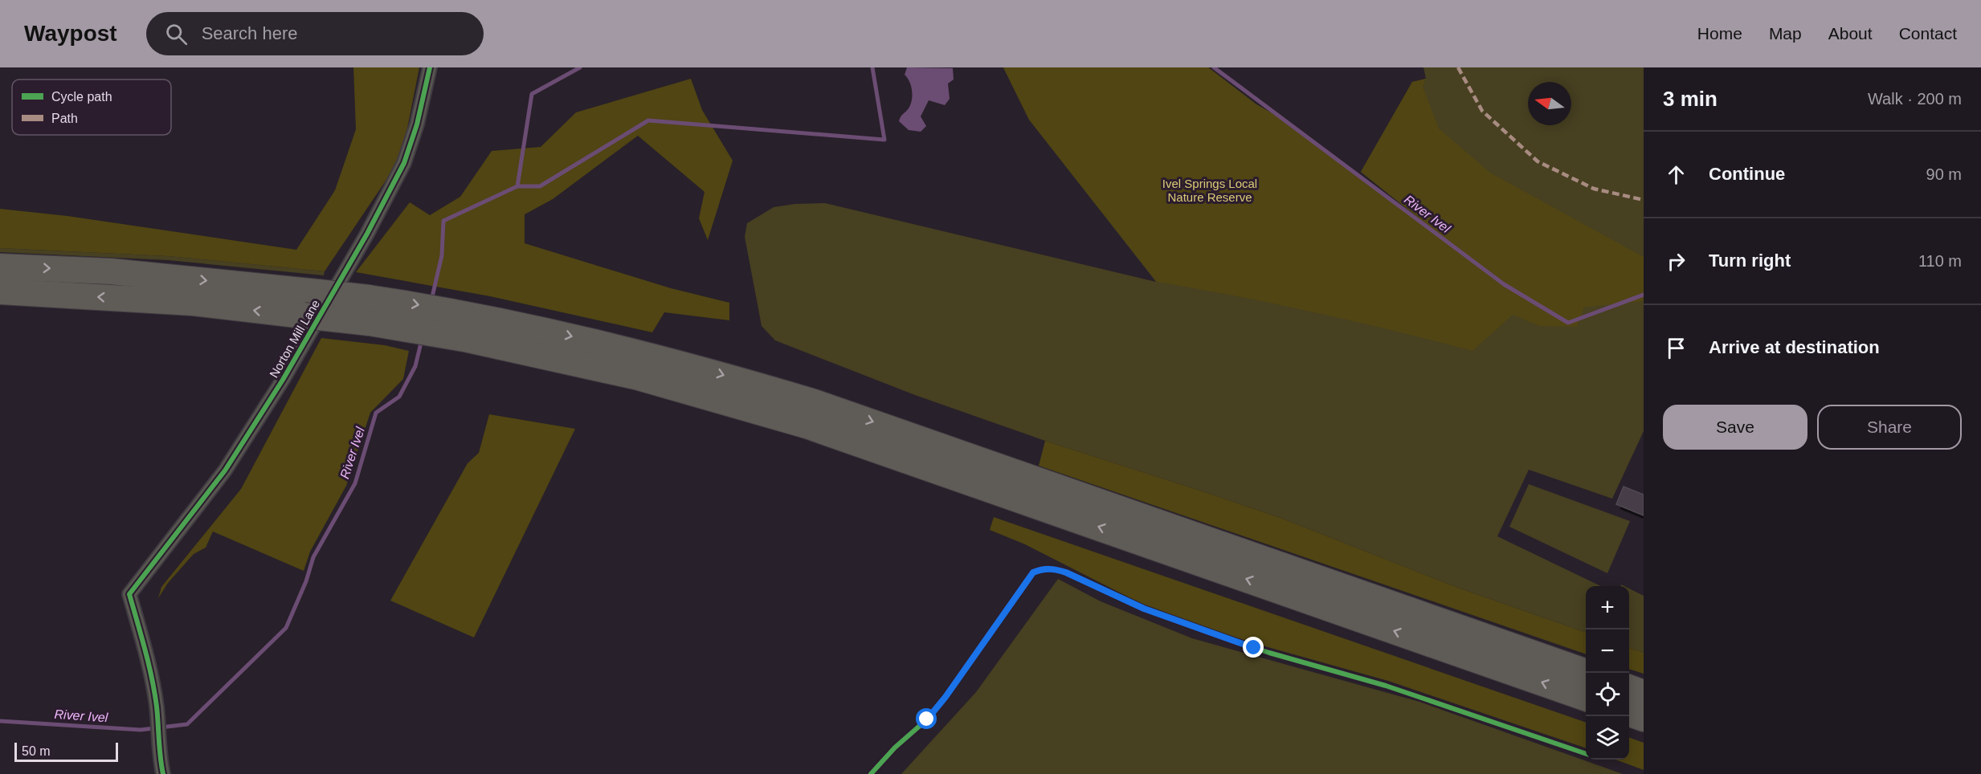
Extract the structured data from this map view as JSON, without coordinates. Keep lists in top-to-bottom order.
{
  "streets": {
    "street": ["Norton Mill Lane"]
  },
  "water": ["River Ivel"],
  "parks": ["Ivel Springs Local Nature Reserve"],
  "legend": ["Cycle path", "Path"],
  "scale_bar": "50 m",
  "north": "left",
  "page": {
    "header": "Waypost",
    "search": "Search here",
    "nav": [
      "Home",
      "Map",
      "About",
      "Contact"
    ],
    "heading": ["3 min", "Walk · 200 m"],
    "list": [
      ["Continue", "90 m"],
      ["Turn right", "110 m"],
      "Arrive at destination"
    ],
    "buttons": ["Save", "Share"],
    "map_buttons": ["+", "−"],
    "scale": "50 m"
  }
}
